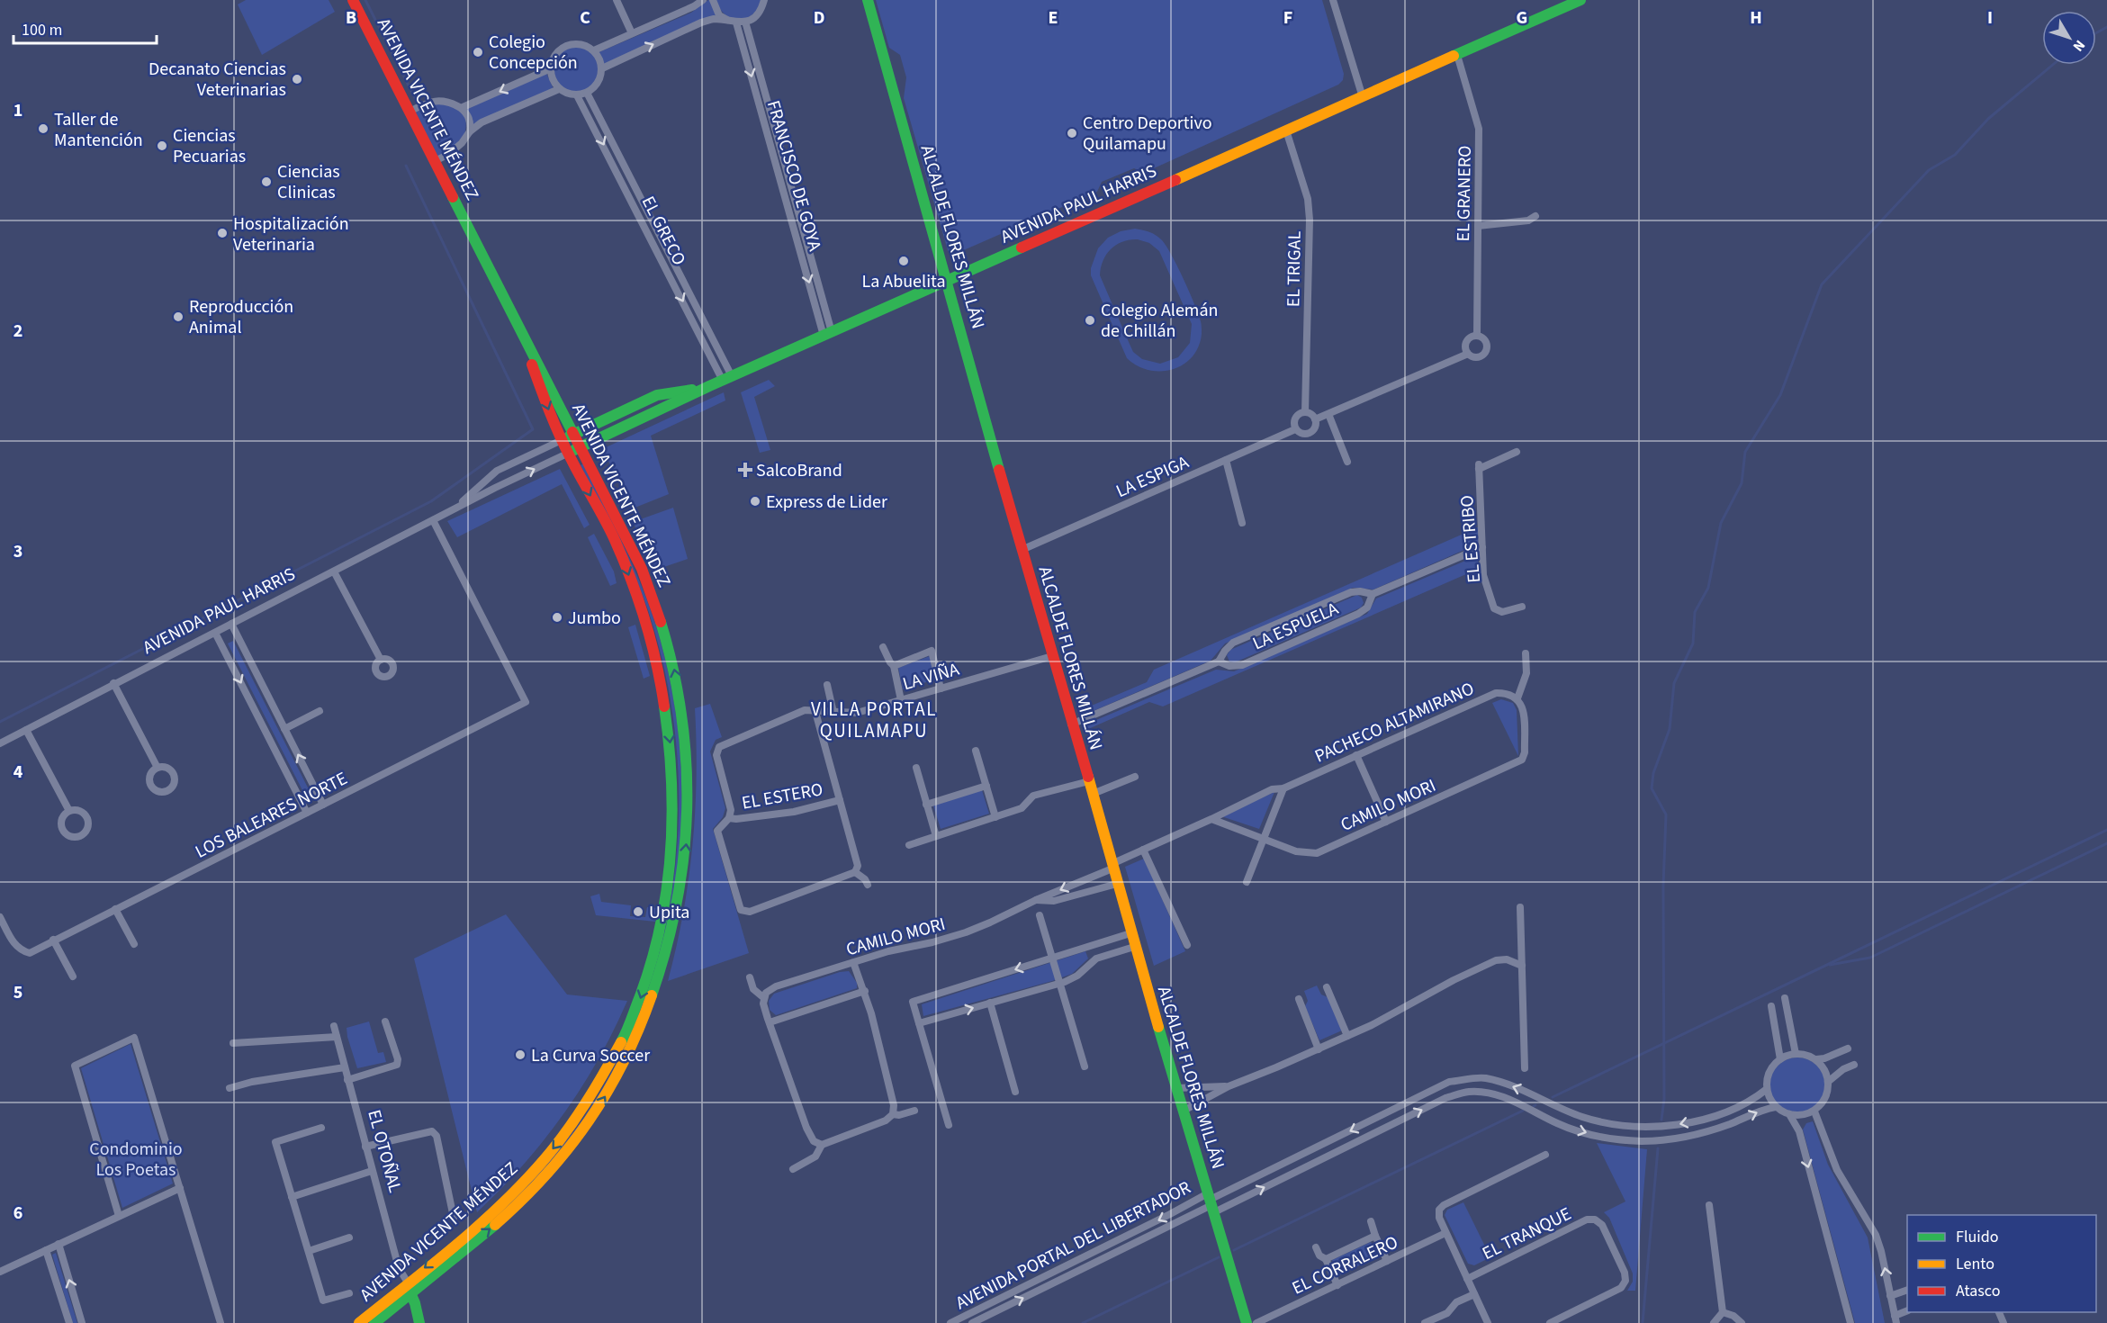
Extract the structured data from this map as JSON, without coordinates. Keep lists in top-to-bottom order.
{
  "streets": {
    "main road": ["AVENIDA VICENTE MÉNDEZ", "AVENIDA PAUL HARRIS", "ALCALDE FLORES MILLÁN"],
    "street": [
      "FRANCISCO DE GOYA",
      "EL GRANERO",
      "EL GRECO",
      "EL TRIGAL",
      "LA ESPIGA",
      "EL ESTRIBO",
      "LA ESPUELA",
      "LA VIÑA",
      "PACHECO ALTAMIRANO",
      "EL ESTERO",
      "CAMILO MORI",
      "LOS BALEARES NORTE",
      "EL OTOÑAL",
      "EL TRANQUE",
      "AVENIDA PORTAL DEL LIBERTADOR",
      "EL CORRALERO"
    ]
  },
  "crossings": [
    ["AVENIDA VICENTE MÉNDEZ", "AVENIDA PAUL HARRIS"],
    ["AVENIDA VICENTE MÉNDEZ", "EL OTOÑAL"],
    ["FRANCISCO DE GOYA", "AVENIDA PAUL HARRIS"],
    ["EL GRANERO", "AVENIDA PAUL HARRIS"],
    ["EL GRANERO", "LA ESPIGA"],
    ["AVENIDA PAUL HARRIS", "EL GRECO"],
    ["AVENIDA PAUL HARRIS", "ALCALDE FLORES MILLÁN"],
    ["AVENIDA PAUL HARRIS", "EL TRIGAL"],
    ["AVENIDA PAUL HARRIS", "LOS BALEARES NORTE"],
    ["ALCALDE FLORES MILLÁN", "LA ESPIGA"],
    ["ALCALDE FLORES MILLÁN", "LA ESPUELA"],
    ["ALCALDE FLORES MILLÁN", "LA VIÑA"],
    ["ALCALDE FLORES MILLÁN", "CAMILO MORI"],
    ["ALCALDE FLORES MILLÁN", "AVENIDA PORTAL DEL LIBERTADOR"],
    ["EL TRIGAL", "LA ESPIGA"],
    ["EL ESTRIBO", "LA ESPUELA"],
    ["LA VIÑA", "EL ESTERO"],
    ["PACHECO ALTAMIRANO", "CAMILO MORI"]
  ],
  "districts": ["VILLA PORTAL QUILAMAPU"],
  "parks": ["Condominio Los Poetas"],
  "places": {
    "other": [
      "Colegio Concepción",
      "Decanato Ciencias Veterinarias",
      "Taller de Mantención",
      "Centro Deportivo Quilamapu",
      "Ciencias Pecuarias",
      "Ciencias Clinicas",
      "Hospitalización Veterinaria",
      "La Abuelita",
      "Reproducción Animal",
      "Colegio Alemán de Chillán",
      "Express de Lider",
      "Jumbo",
      "Upita",
      "La Curva Soccer"
    ],
    "health": ["SalcoBrand"]
  },
  "legend": ["Fluido", "Lento", "Atasco"],
  "scale_bar": "100 m",
  "north": "bottom right",
  "grid": {
    "columns": [
      "B",
      "C",
      "D",
      "E",
      "F",
      "G",
      "H",
      "I"
    ],
    "rows": [
      "1",
      "2",
      "3",
      "4",
      "5",
      "6"
    ]
  }
}
